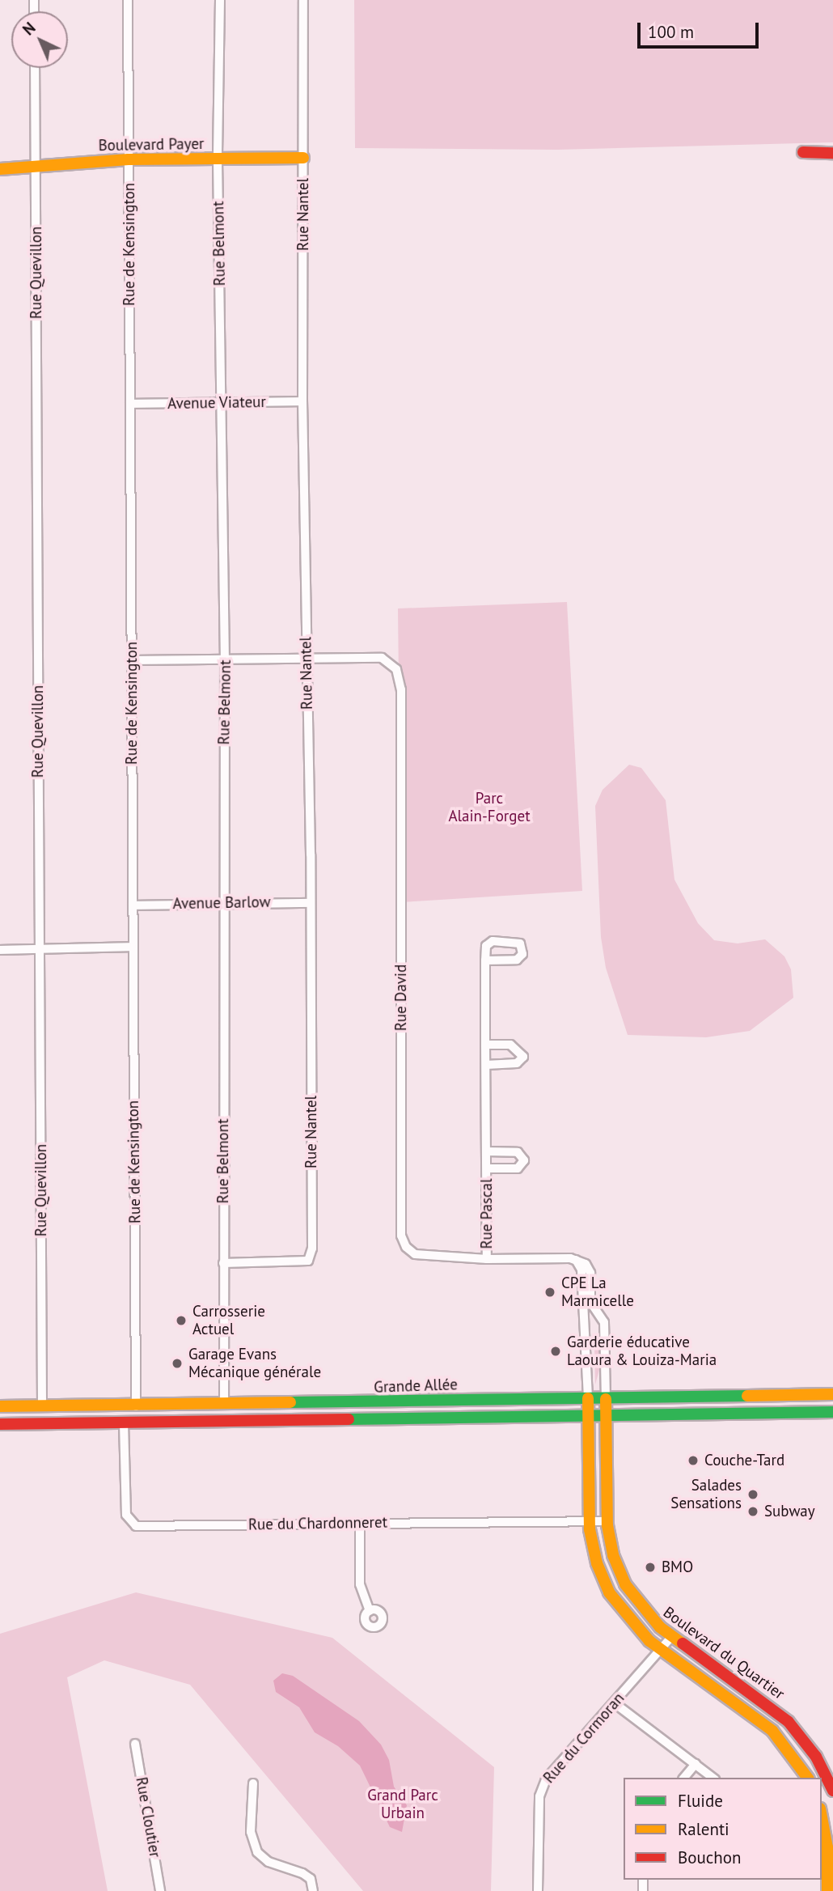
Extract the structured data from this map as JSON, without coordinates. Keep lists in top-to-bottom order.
{
  "streets": {
    "main road": ["Boulevard Payer", "Grande Allée", "Boulevard du Quartier"],
    "street": [
      "Rue Nantel",
      "Rue Belmont",
      "Rue de Kensington",
      "Rue Quevillon",
      "Avenue Viateur",
      "Avenue Barlow",
      "Rue David",
      "Rue Pascal",
      "Rue du Chardonneret",
      "Rue du Cormoran",
      "Rue Cloutier"
    ]
  },
  "crossings": [
    ["Boulevard Payer", "Rue Nantel"],
    ["Boulevard Payer", "Rue Belmont"],
    ["Boulevard Payer", "Rue de Kensington"],
    ["Boulevard Payer", "Rue Quevillon"],
    ["Rue Nantel", "Rue Belmont"],
    ["Rue Nantel", "Avenue Viateur"],
    ["Rue Nantel", "Avenue Barlow"],
    ["Rue Nantel", "Rue David"],
    ["Rue Belmont", "Avenue Viateur"],
    ["Rue Belmont", "Avenue Barlow"],
    ["Rue Belmont", "Grande Allée"],
    ["Rue de Kensington", "Avenue Viateur"],
    ["Rue de Kensington", "Avenue Barlow"],
    ["Rue de Kensington", "Grande Allée"],
    ["Rue Quevillon", "Grande Allée"],
    ["Rue David", "Rue Pascal"],
    ["Grande Allée", "Rue du Chardonneret"],
    ["Grande Allée", "Boulevard du Quartier"],
    ["Rue du Chardonneret", "Boulevard du Quartier"],
    ["Boulevard du Quartier", "Rue du Cormoran"]
  ],
  "parks": ["Parc Alain-Forget", "Grand Parc Urbain"],
  "places": [
    "CPE La Marmicelle",
    "Carrosserie Actuel",
    "Garderie éducative Laoura & Louiza-Maria",
    "Garage Evans Mécanique générale",
    "Couche-Tard",
    "Salades Sensations",
    "Subway",
    "BMO"
  ],
  "legend": ["Fluide", "Ralenti", "Bouchon"],
  "scale_bar": "100 m",
  "north": "top left"
}
